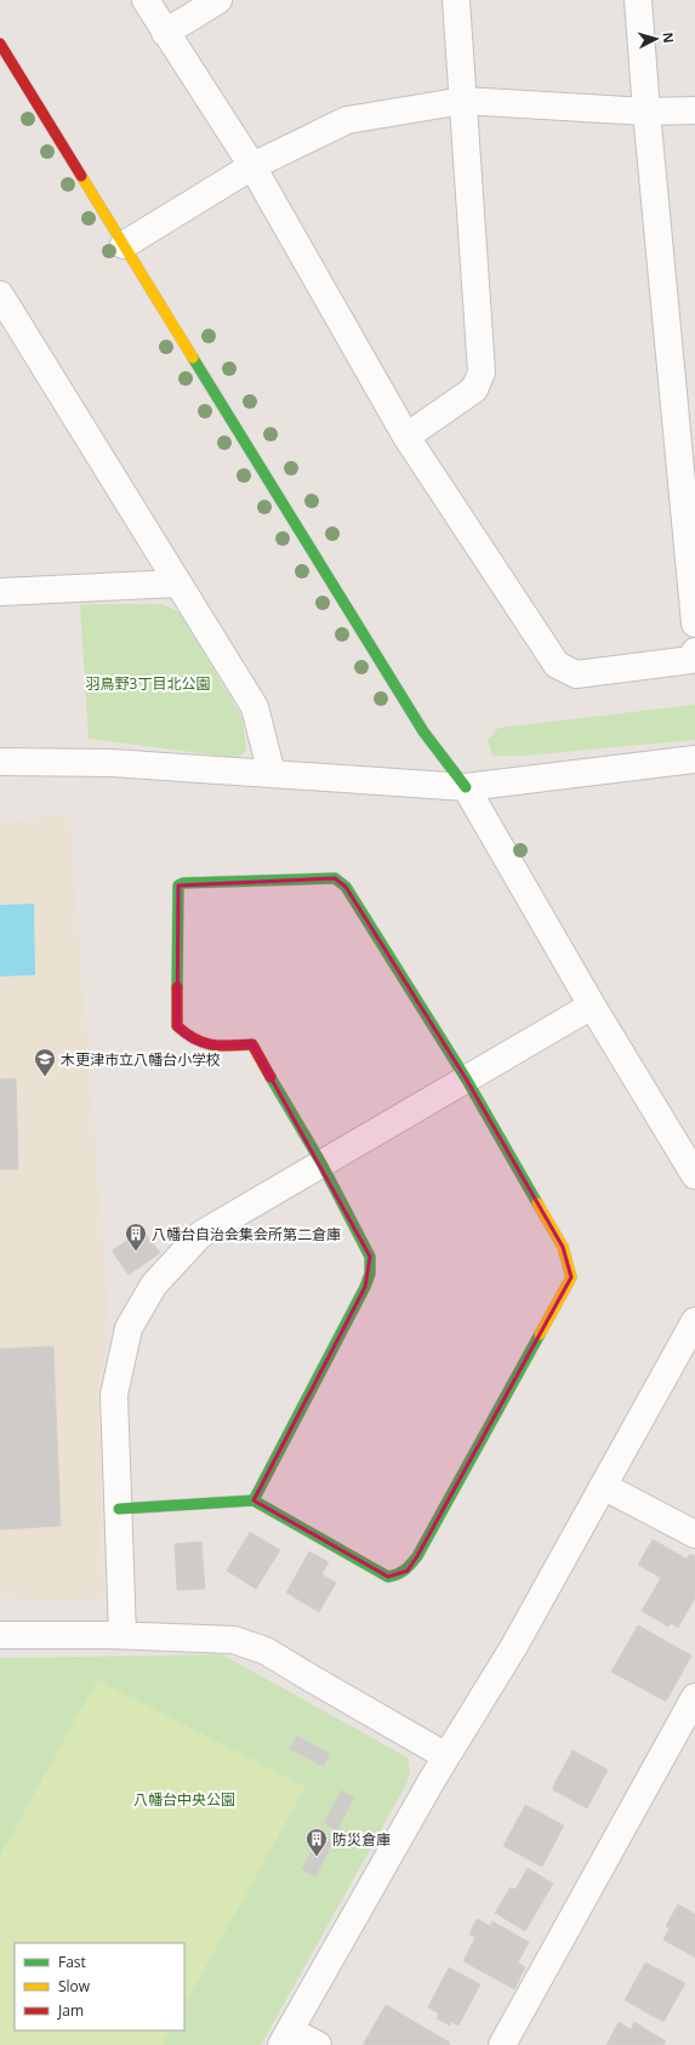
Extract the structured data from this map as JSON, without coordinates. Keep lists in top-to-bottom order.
{
  "parks": ["羽鳥野3丁目北公園", "八幡台中央公園"],
  "places": {
    "school or university": ["木更津市立八幡台小学校"],
    "building": ["八幡台自治会集会所第二倉庫", "防災倉庫"]
  },
  "legend": ["Fast", "Slow", "Jam"],
  "north": "right"
}
